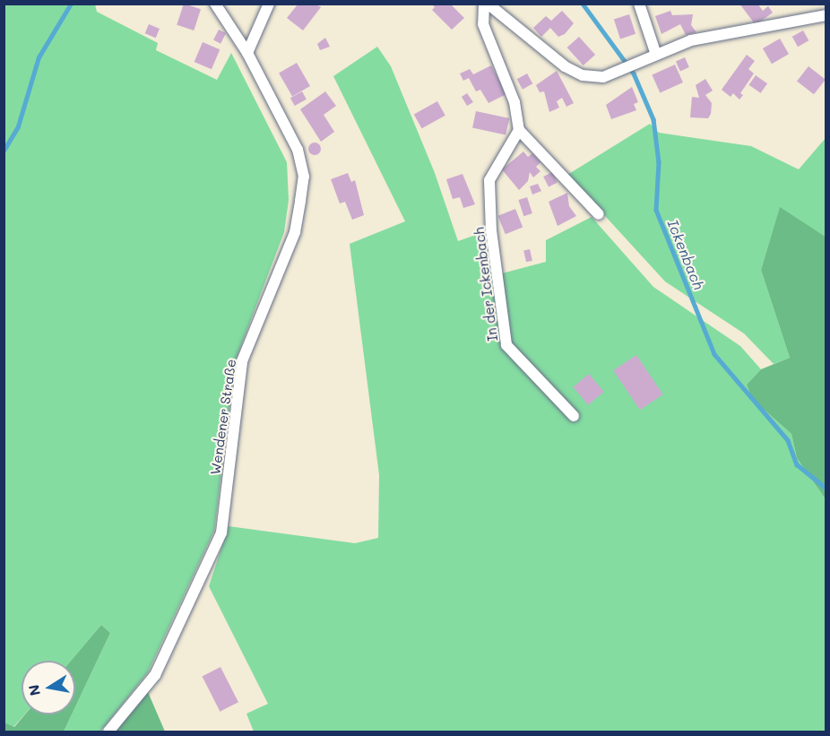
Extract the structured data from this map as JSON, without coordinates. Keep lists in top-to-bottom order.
{
  "streets": {
    "street": ["In der Ickenbach", "Wendener Straße"]
  },
  "water": ["Ickenbach"],
  "north": "left"
}
